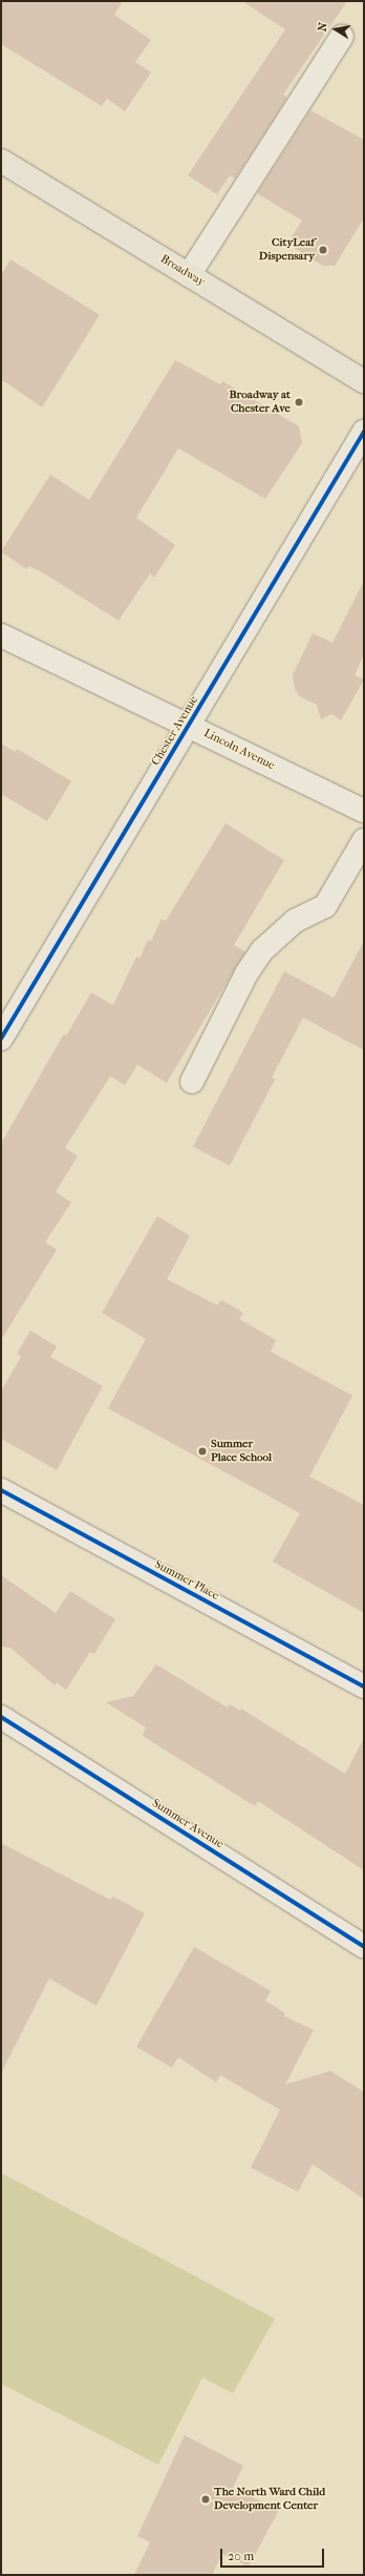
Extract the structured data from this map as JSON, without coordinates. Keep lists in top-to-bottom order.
{
  "streets": {
    "main road": ["Broadway"],
    "street": [
      "Chester Avenue",
      "Lincoln Avenue",
      "Summer Place",
      "Summer Avenue"
    ]
  },
  "crossings": [
    ["Chester Avenue", "Lincoln Avenue"]
  ],
  "places": [
    "CityLeaf Dispensary",
    "Broadway at Chester Ave",
    "Summer Place School",
    "The North Ward Child Development Center"
  ],
  "scale_bar": "20 m",
  "north": "left"
}
